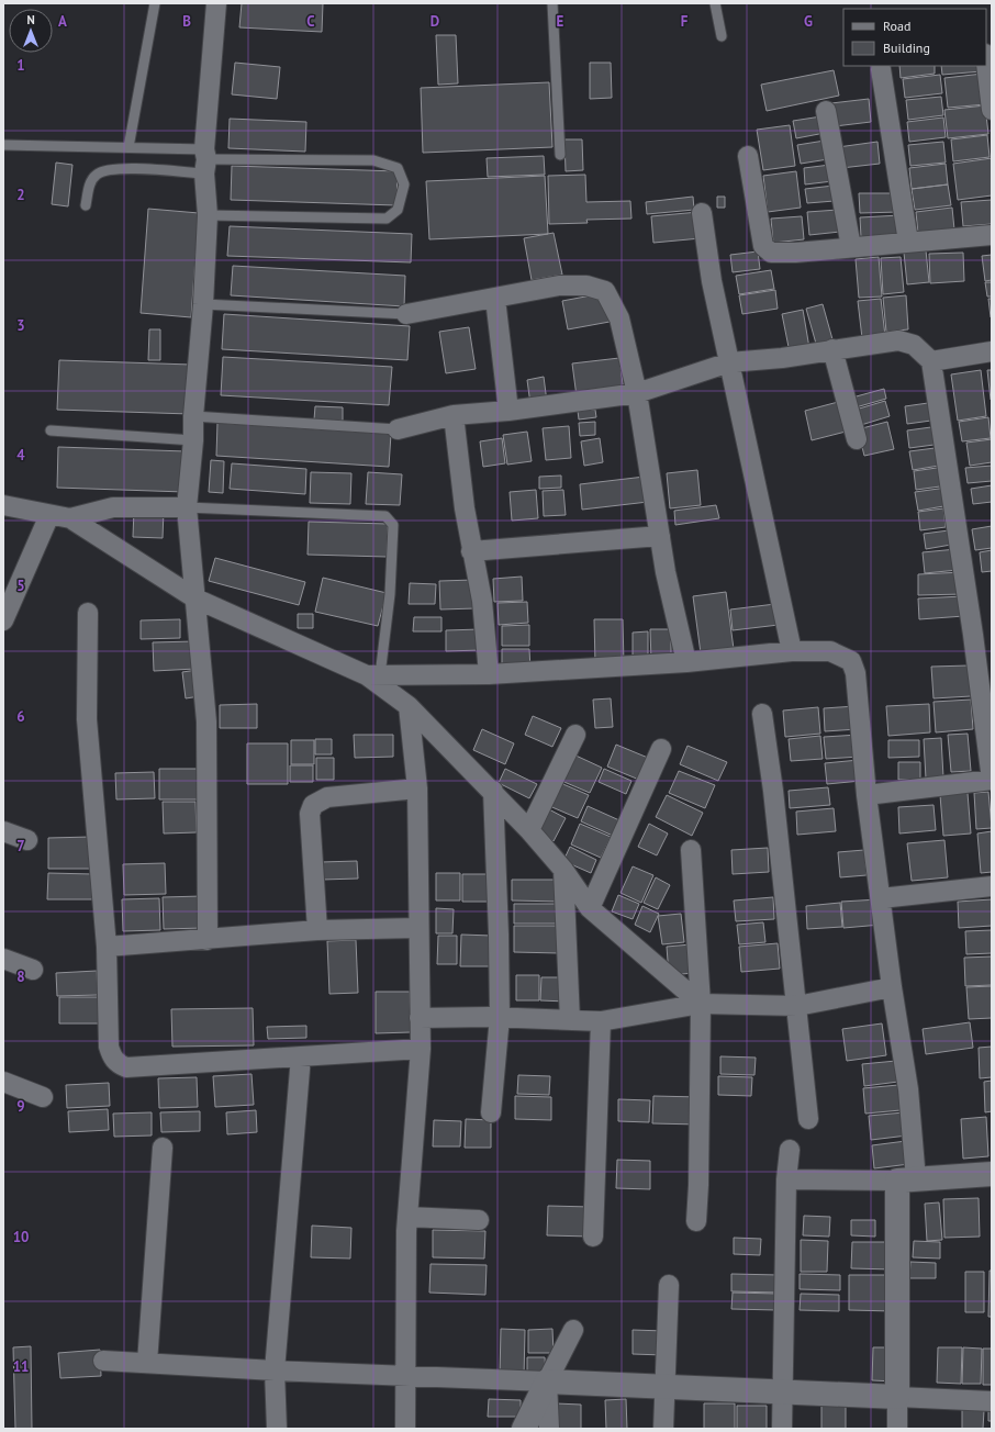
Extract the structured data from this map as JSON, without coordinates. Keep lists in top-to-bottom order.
{
  "legend": ["Road", "Building"],
  "north": "top",
  "grid": {
    "columns": [
      "A",
      "B",
      "C",
      "D",
      "E",
      "F",
      "G"
    ],
    "rows": [
      "1",
      "2",
      "3",
      "4",
      "5",
      "6",
      "7",
      "8",
      "9",
      "10",
      "11"
    ]
  }
}
